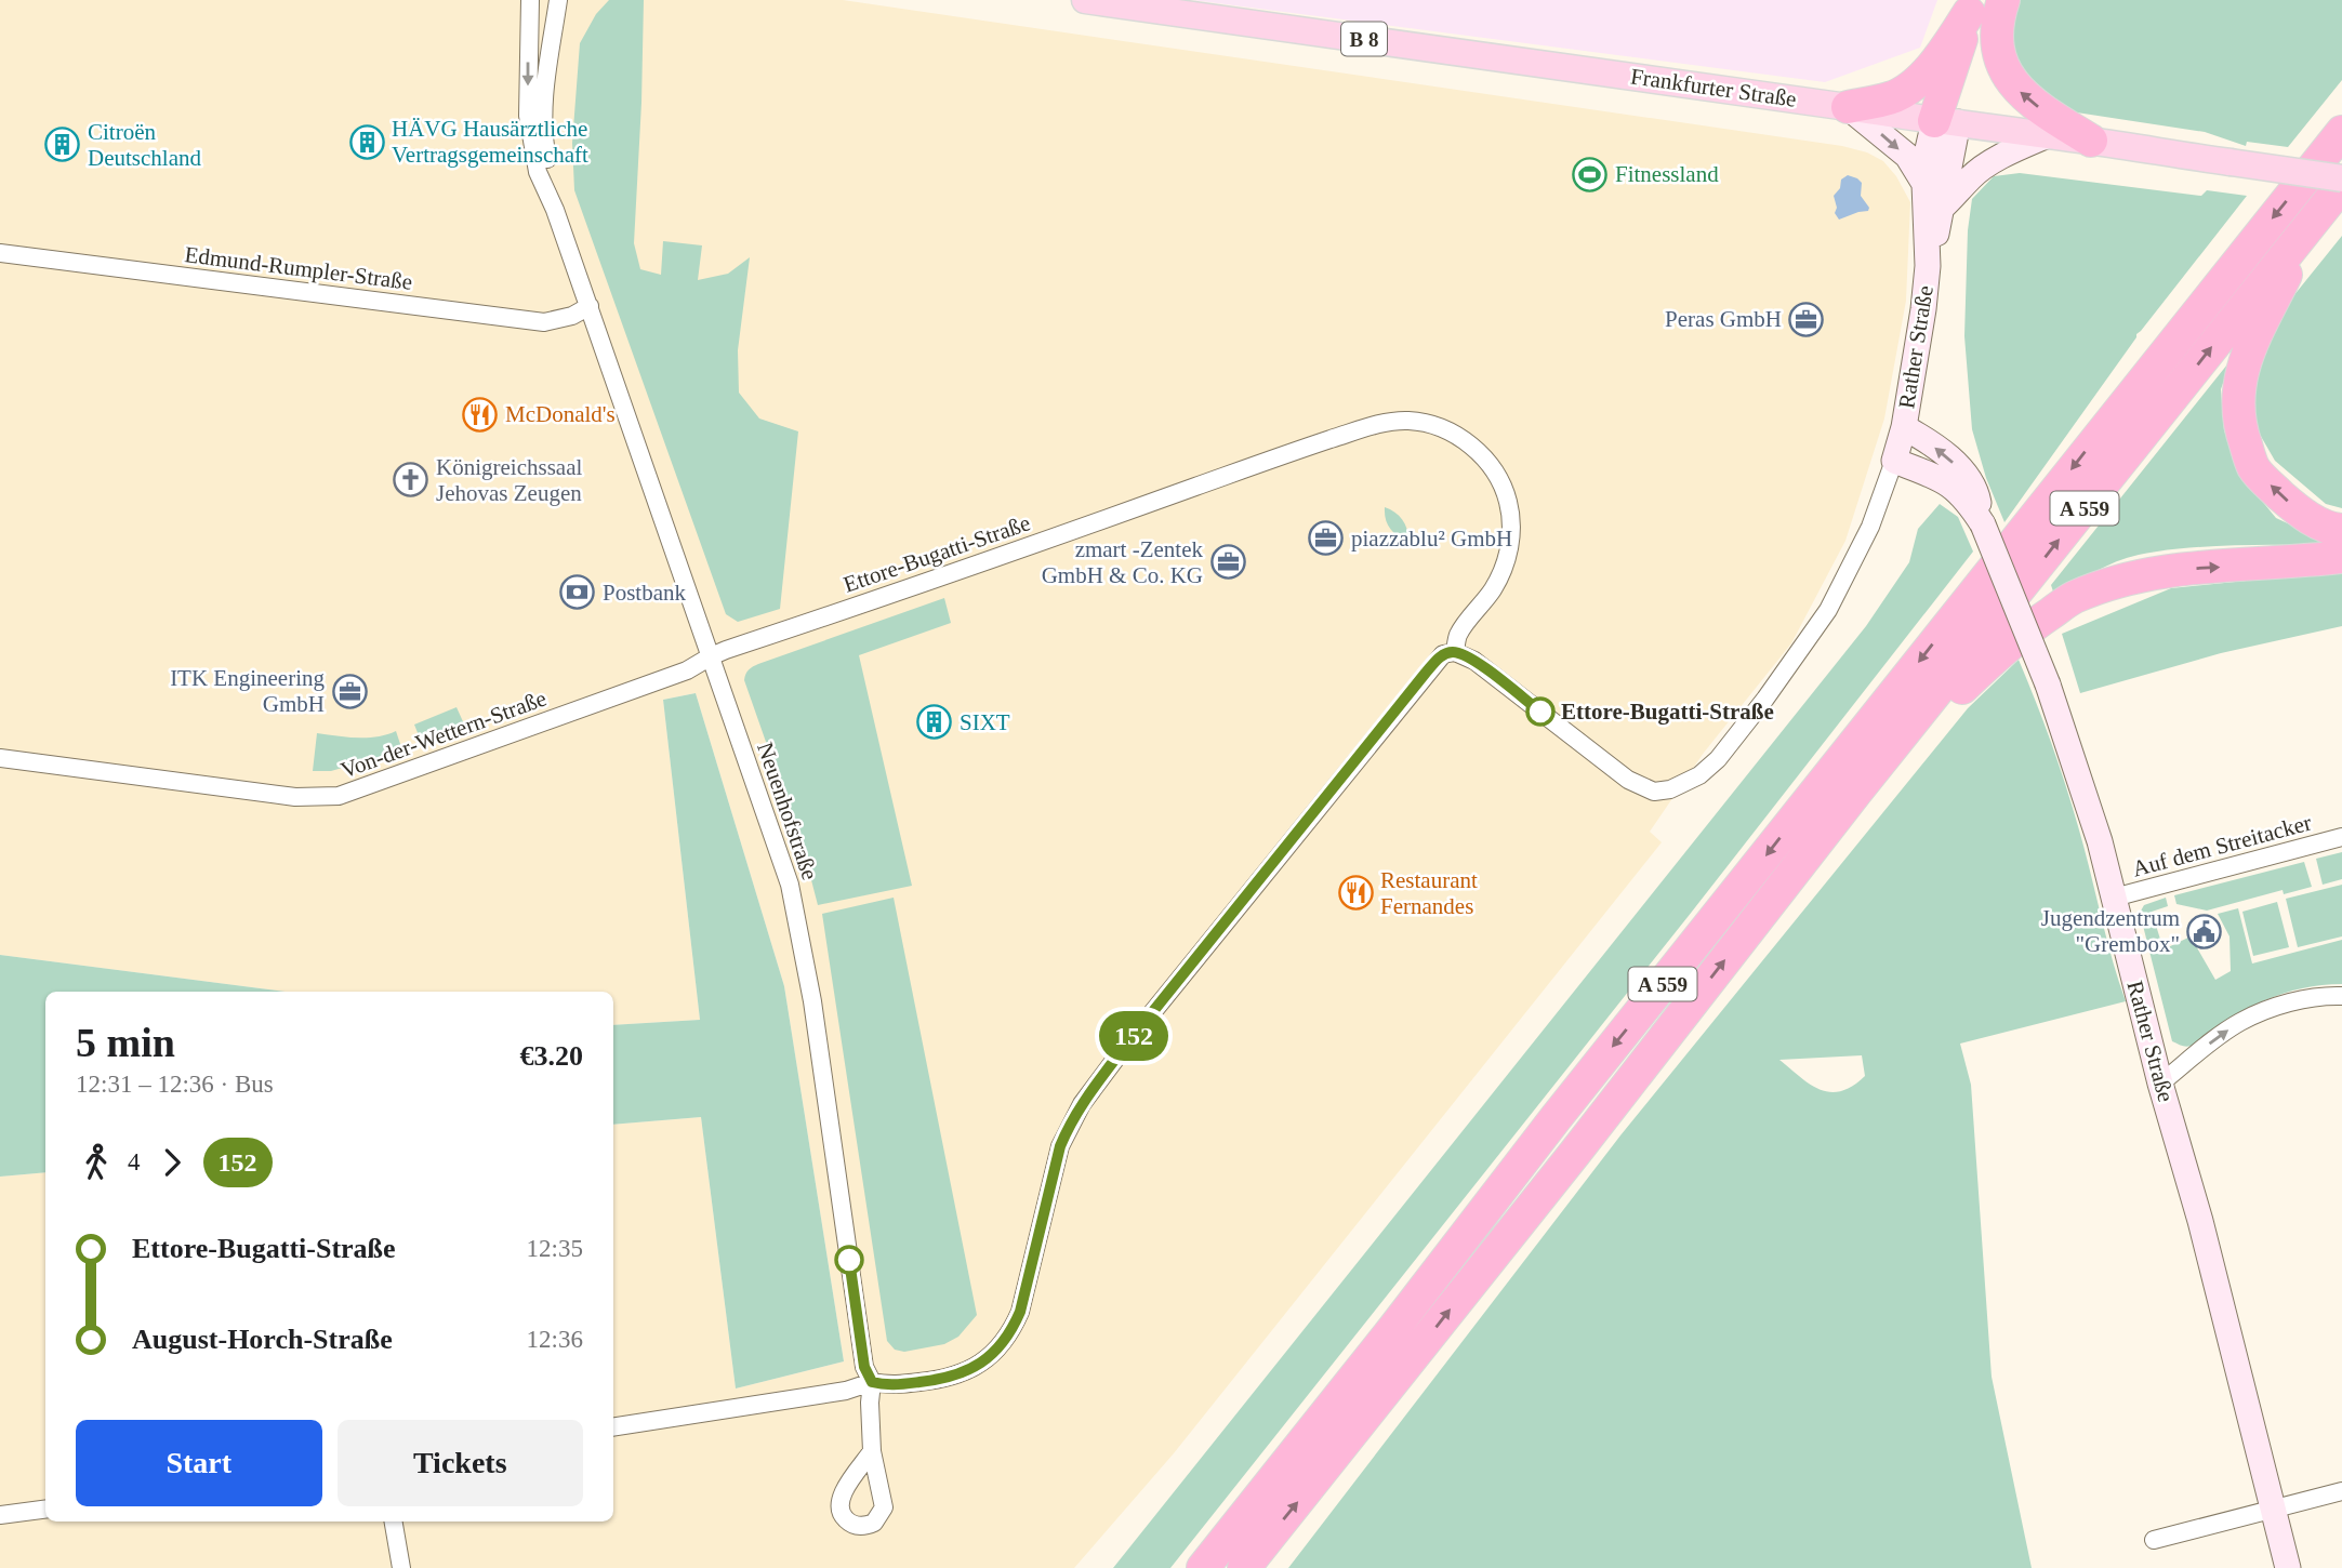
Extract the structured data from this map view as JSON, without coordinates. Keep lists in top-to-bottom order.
{
  "streets": {
    "highway": ["A 559"],
    "main road": ["B 8", "Frankfurter Straße"],
    "street": [
      "Edmund-Rumpler-Straße",
      "Rather Straße",
      "Ettore-Bugatti-Straße",
      "Von-der-Wettern-Straße",
      "Neuenhofstraße",
      "Auf dem Streitacker"
    ]
  },
  "crossings": [
    ["Frankfurter Straße", "Rather Straße"],
    ["Edmund-Rumpler-Straße", "Neuenhofstraße"],
    ["Rather Straße", "Auf dem Streitacker"],
    ["Ettore-Bugatti-Straße", "Von-der-Wettern-Straße"],
    ["Ettore-Bugatti-Straße", "Neuenhofstraße"],
    ["Von-der-Wettern-Straße", "Neuenhofstraße"]
  ],
  "places": {
    "building": ["HÄVG Hausärztliche Vertragsgemeinschaft", "Citroën Deutschland", "SIXT"],
    "sports": ["Fitnessland"],
    "office": [
      "Peras GmbH",
      "piazzablu² GmbH",
      "zmart -Zentek GmbH & Co. KG",
      "ITK Engineering GmbH"
    ],
    "restaurant": ["McDonald's", "Restaurant Fernandes"],
    "church": ["Königreichssaal Jehovas Zeugen"],
    "bank": ["Postbank"],
    "other": ["Ettore-Bugatti-Straße"],
    "public building": ["Jugendzentrum \"Grembox\""]
  },
  "lines": ["bus line 152"],
  "page": {
    "on_map": "152",
    "heading": ["5 min", "12:31 – 12:36 · Bus", "€3.20"],
    "legs": ["4", "152"],
    "list": [
      {
        "name": "Ettore-Bugatti-Straße",
        "value": "12:35"
      },
      {
        "name": "August-Horch-Straße",
        "value": "12:36"
      }
    ],
    "buttons": ["Start", "Tickets"]
  }
}
